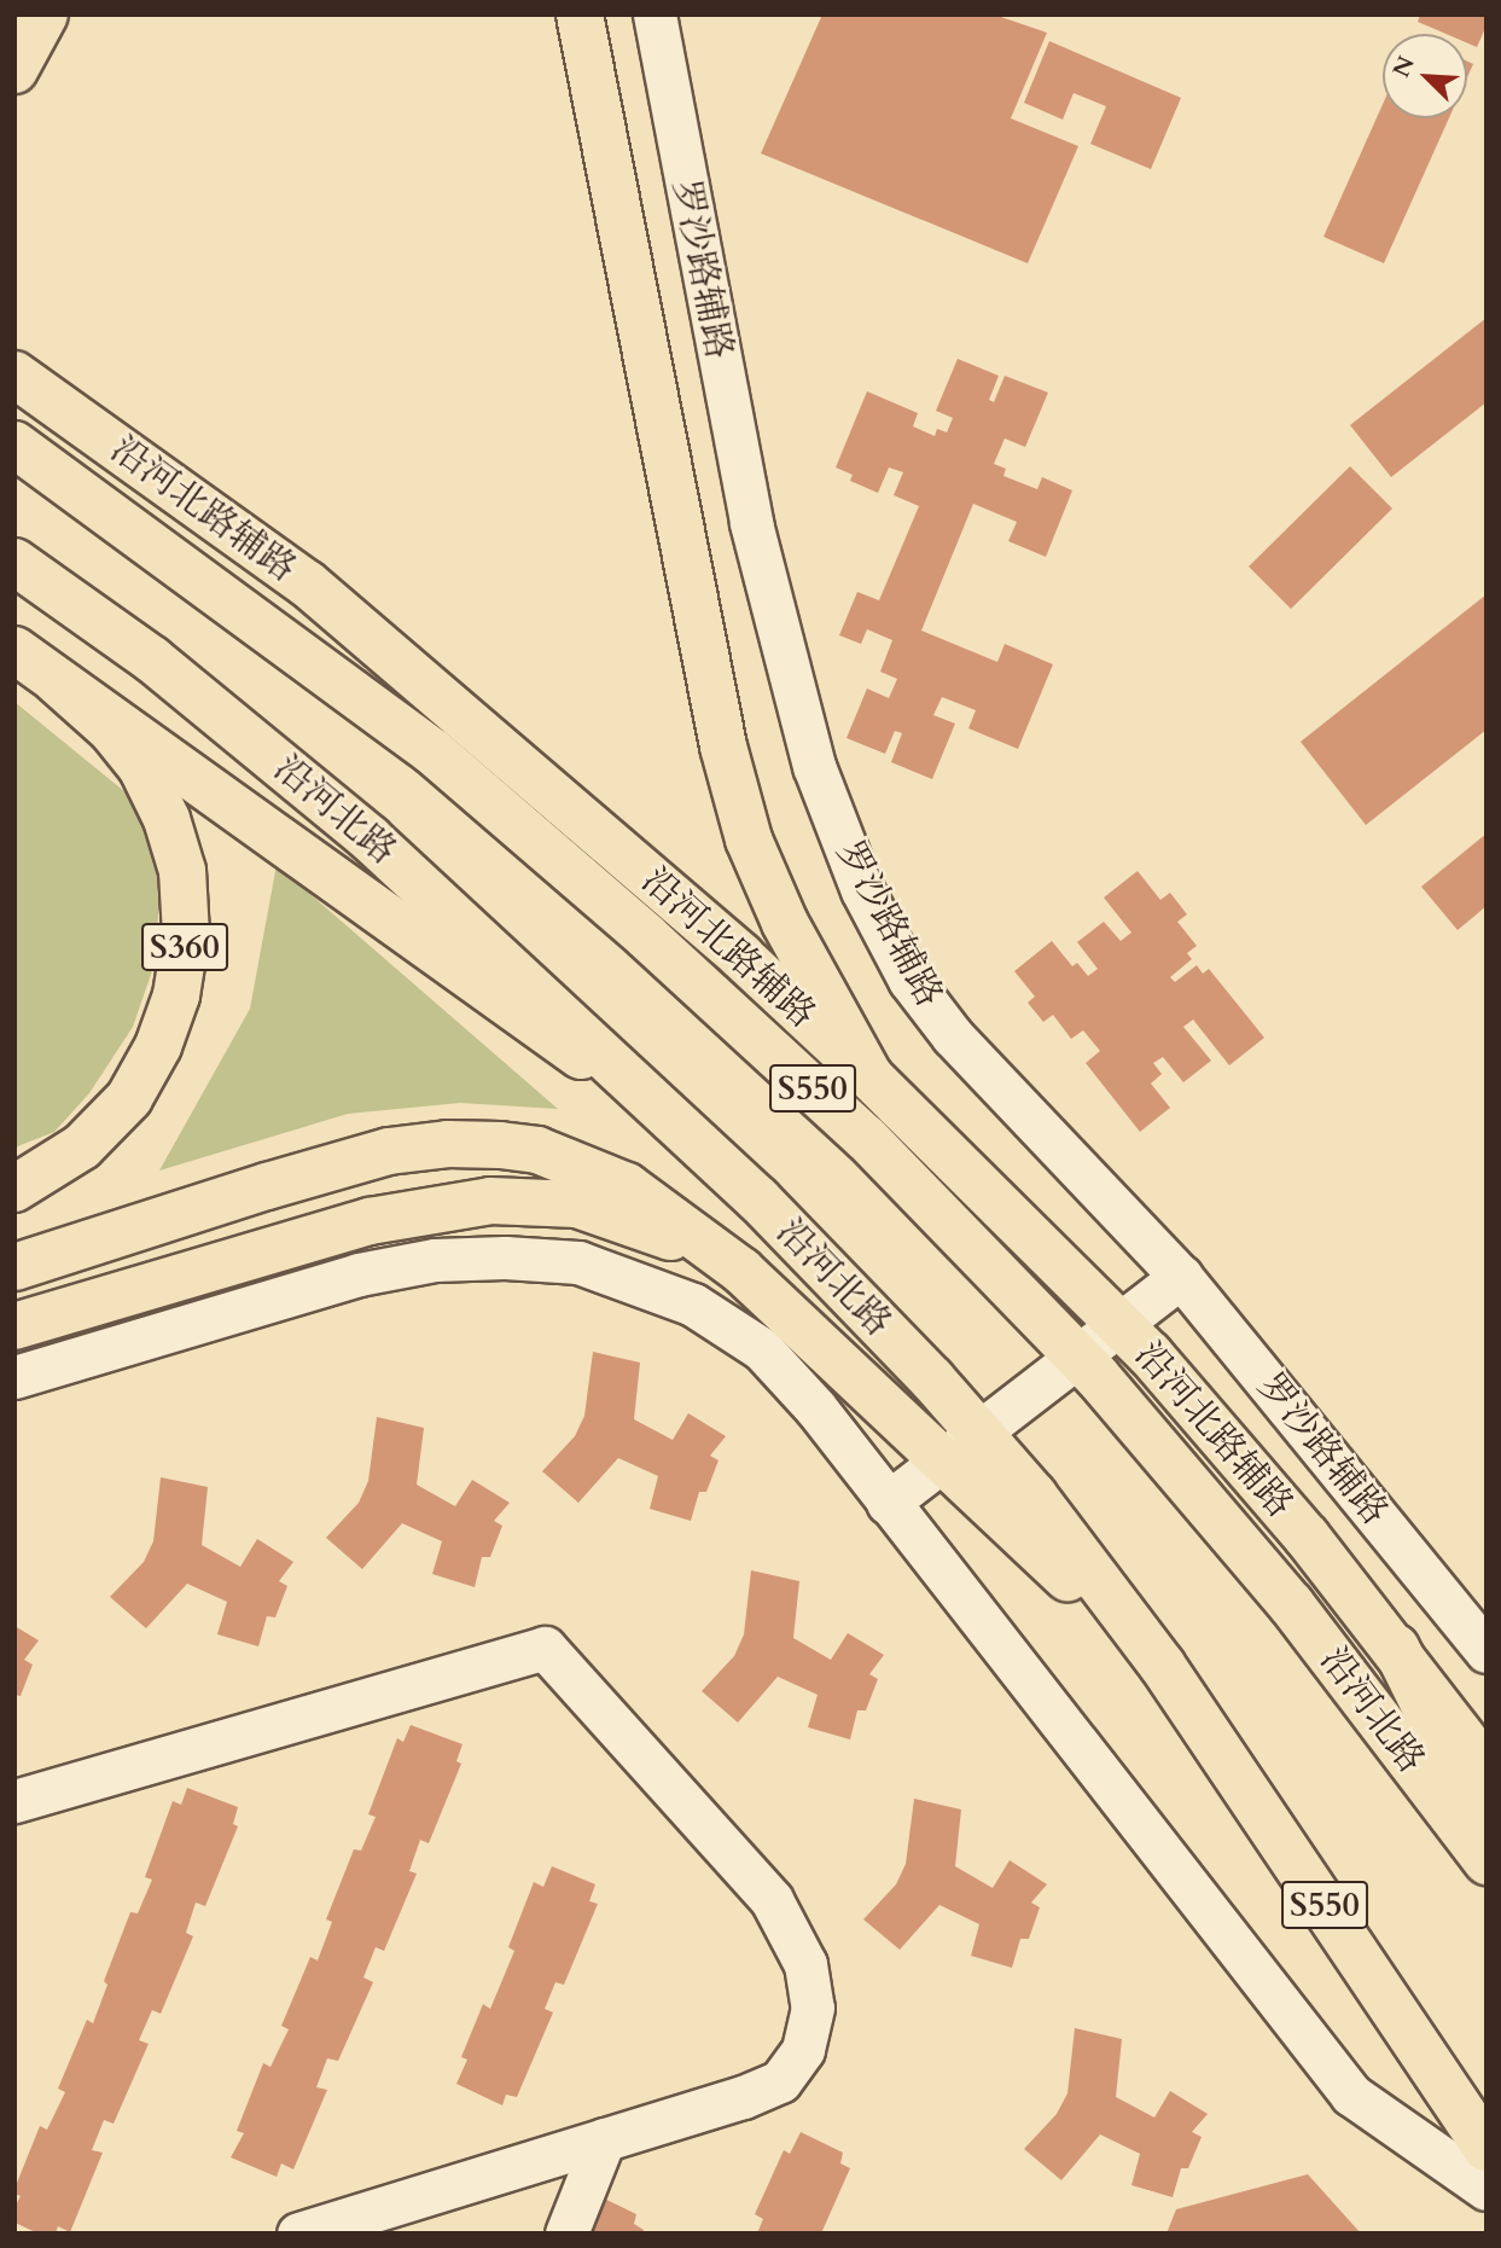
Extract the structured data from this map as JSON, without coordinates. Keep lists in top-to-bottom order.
{
  "streets": {
    "main road": [
      "沿河北路辅路",
      "沿河北路",
      "S360",
      "S550"
    ],
    "street": ["罗沙路辅路"]
  },
  "crossings": [
    ["沿河北路", "S550"],
    ["S360", "S550"]
  ],
  "north": "top left"
}
